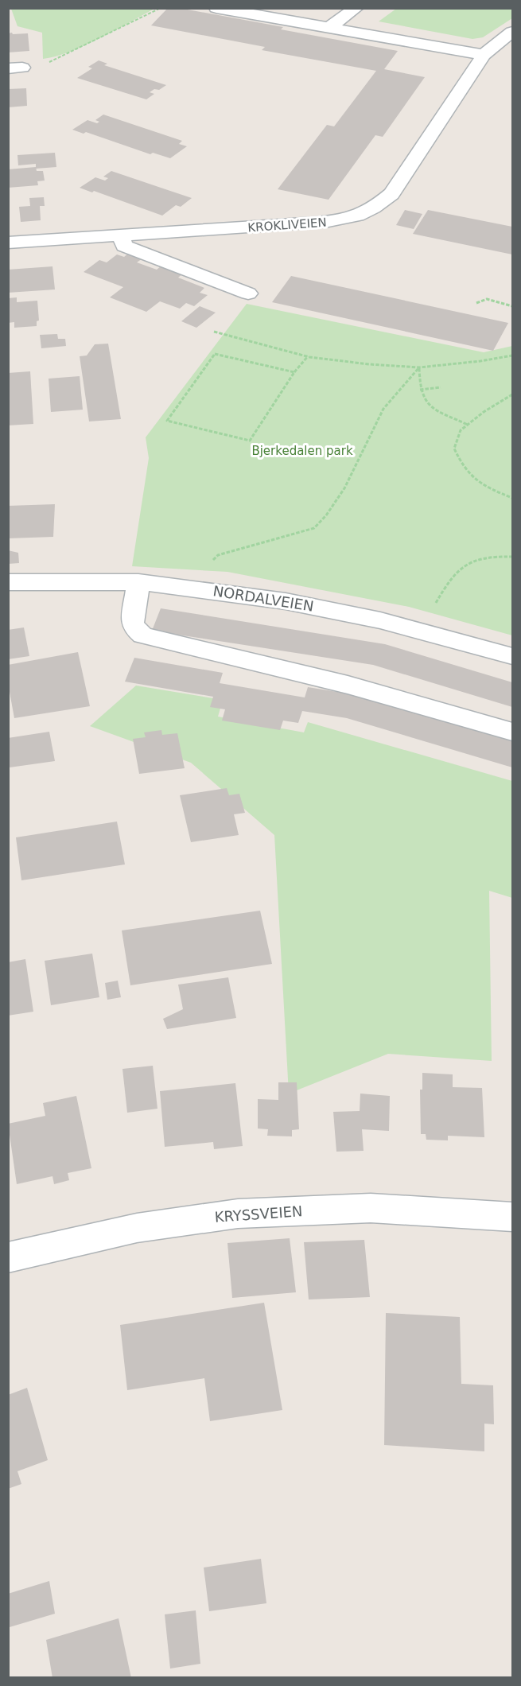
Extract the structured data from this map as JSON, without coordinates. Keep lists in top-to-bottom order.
{
  "streets": {
    "street": ["KROKLIVEIEN", "NORDALVEIEN", "KRYSSVEIEN"]
  },
  "parks": ["Bjerkedalen park"]
}
